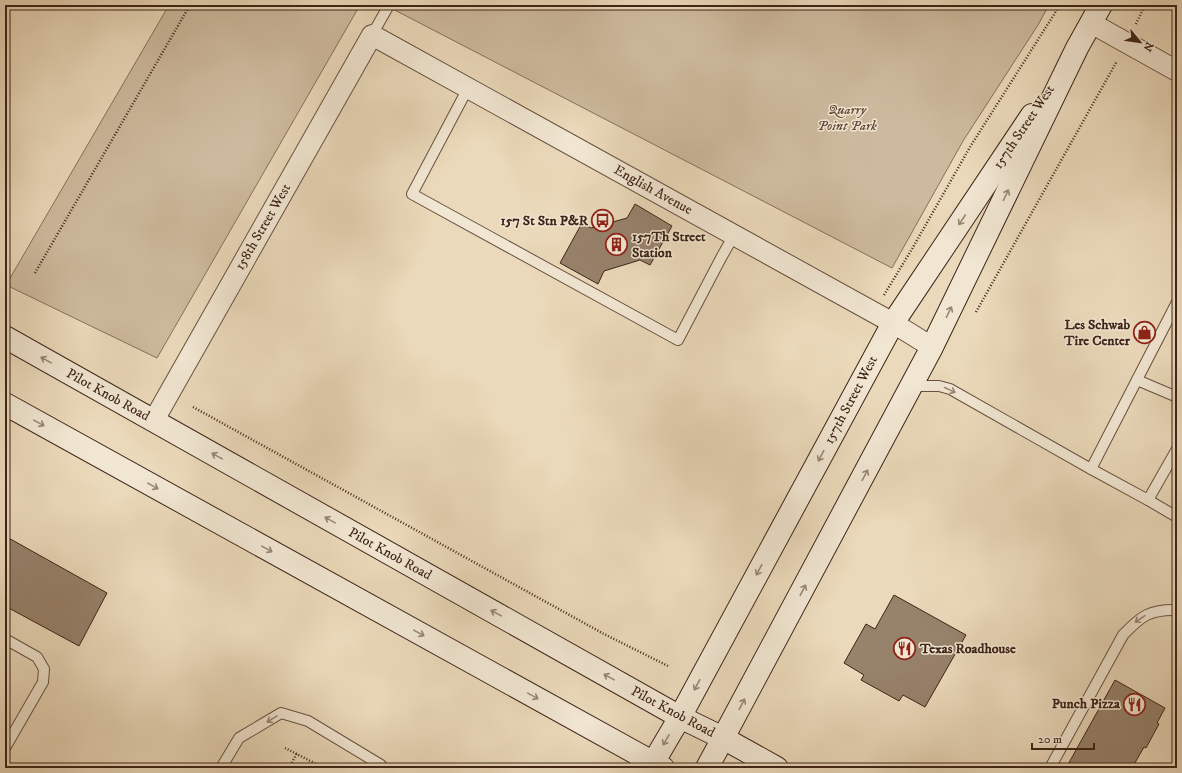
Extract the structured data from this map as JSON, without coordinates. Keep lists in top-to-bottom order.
{
  "streets": {
    "street": [
      "157th Street West",
      "English Avenue",
      "158th Street West",
      "Pilot Knob Road"
    ]
  },
  "crossings": [
    ["157th Street West", "English Avenue"],
    ["157th Street West", "Pilot Knob Road"],
    ["English Avenue", "158th Street West"],
    ["158th Street West", "Pilot Knob Road"]
  ],
  "parks": ["Quarry Point Park"],
  "places": {
    "bus stop": ["157 St Stn P&R"],
    "building": ["157Th Street Station"],
    "shop": ["Les Schwab Tire Center"],
    "restaurant": ["Texas Roadhouse", "Punch Pizza"]
  },
  "scale_bar": "20 m",
  "north": "bottom right"
}
